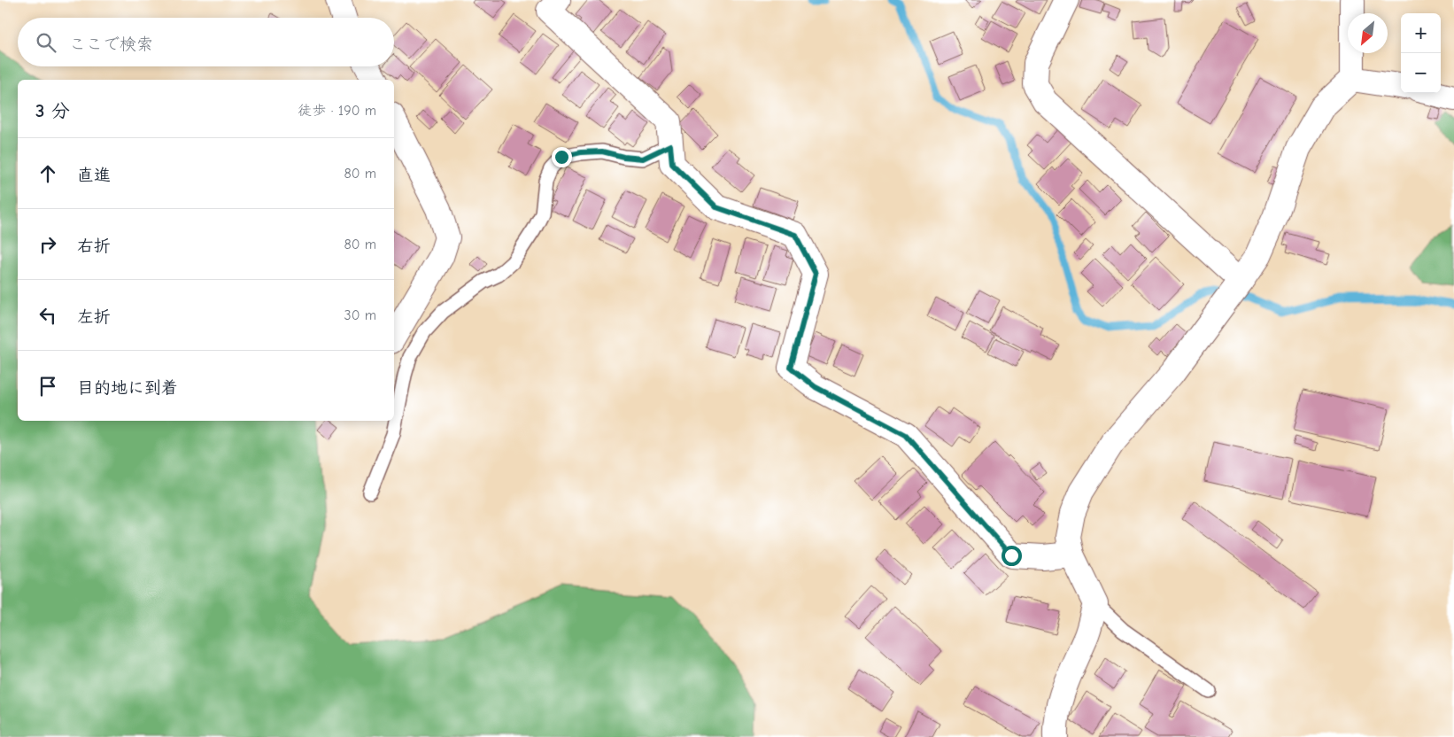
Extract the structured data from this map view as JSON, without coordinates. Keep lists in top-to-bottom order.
{
  "north": "bottom left",
  "page": {
    "map_buttons": ["+", "−"],
    "search": "ここで検索",
    "heading": ["3 分", "徒歩 · 190 m"],
    "list": [
      ["直進", "80 m"],
      ["右折", "80 m"],
      ["左折", "30 m"],
      "目的地に到着"
    ]
  }
}
